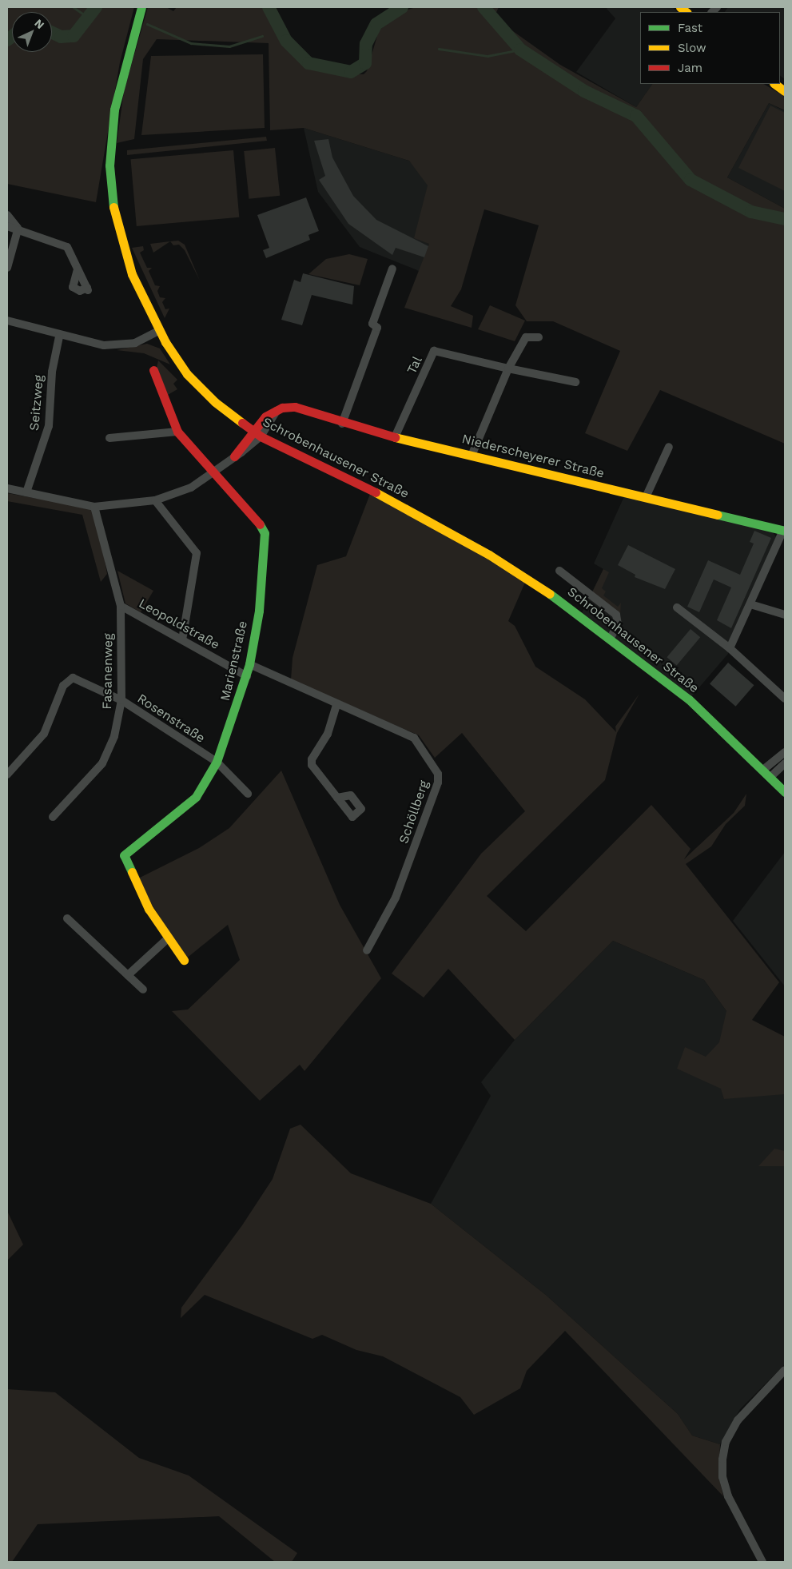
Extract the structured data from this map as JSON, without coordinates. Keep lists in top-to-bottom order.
{
  "streets": {
    "street": [
      "Tal",
      "Seitzweg",
      "Niederscheyerer Straße",
      "Schrobenhausener Straße",
      "Leopoldstraße",
      "Marienstraße",
      "Fasanenweg",
      "Rosenstraße",
      "Schöllberg"
    ]
  },
  "crossings": [
    ["Tal", "Niederscheyerer Straße"],
    ["Niederscheyerer Straße", "Schrobenhausener Straße"],
    ["Leopoldstraße", "Marienstraße"],
    ["Leopoldstraße", "Fasanenweg"],
    ["Marienstraße", "Rosenstraße"],
    ["Marienstraße", "Schöllberg"],
    ["Fasanenweg", "Rosenstraße"]
  ],
  "legend": ["Fast", "Slow", "Jam"],
  "north": "top right"
}
